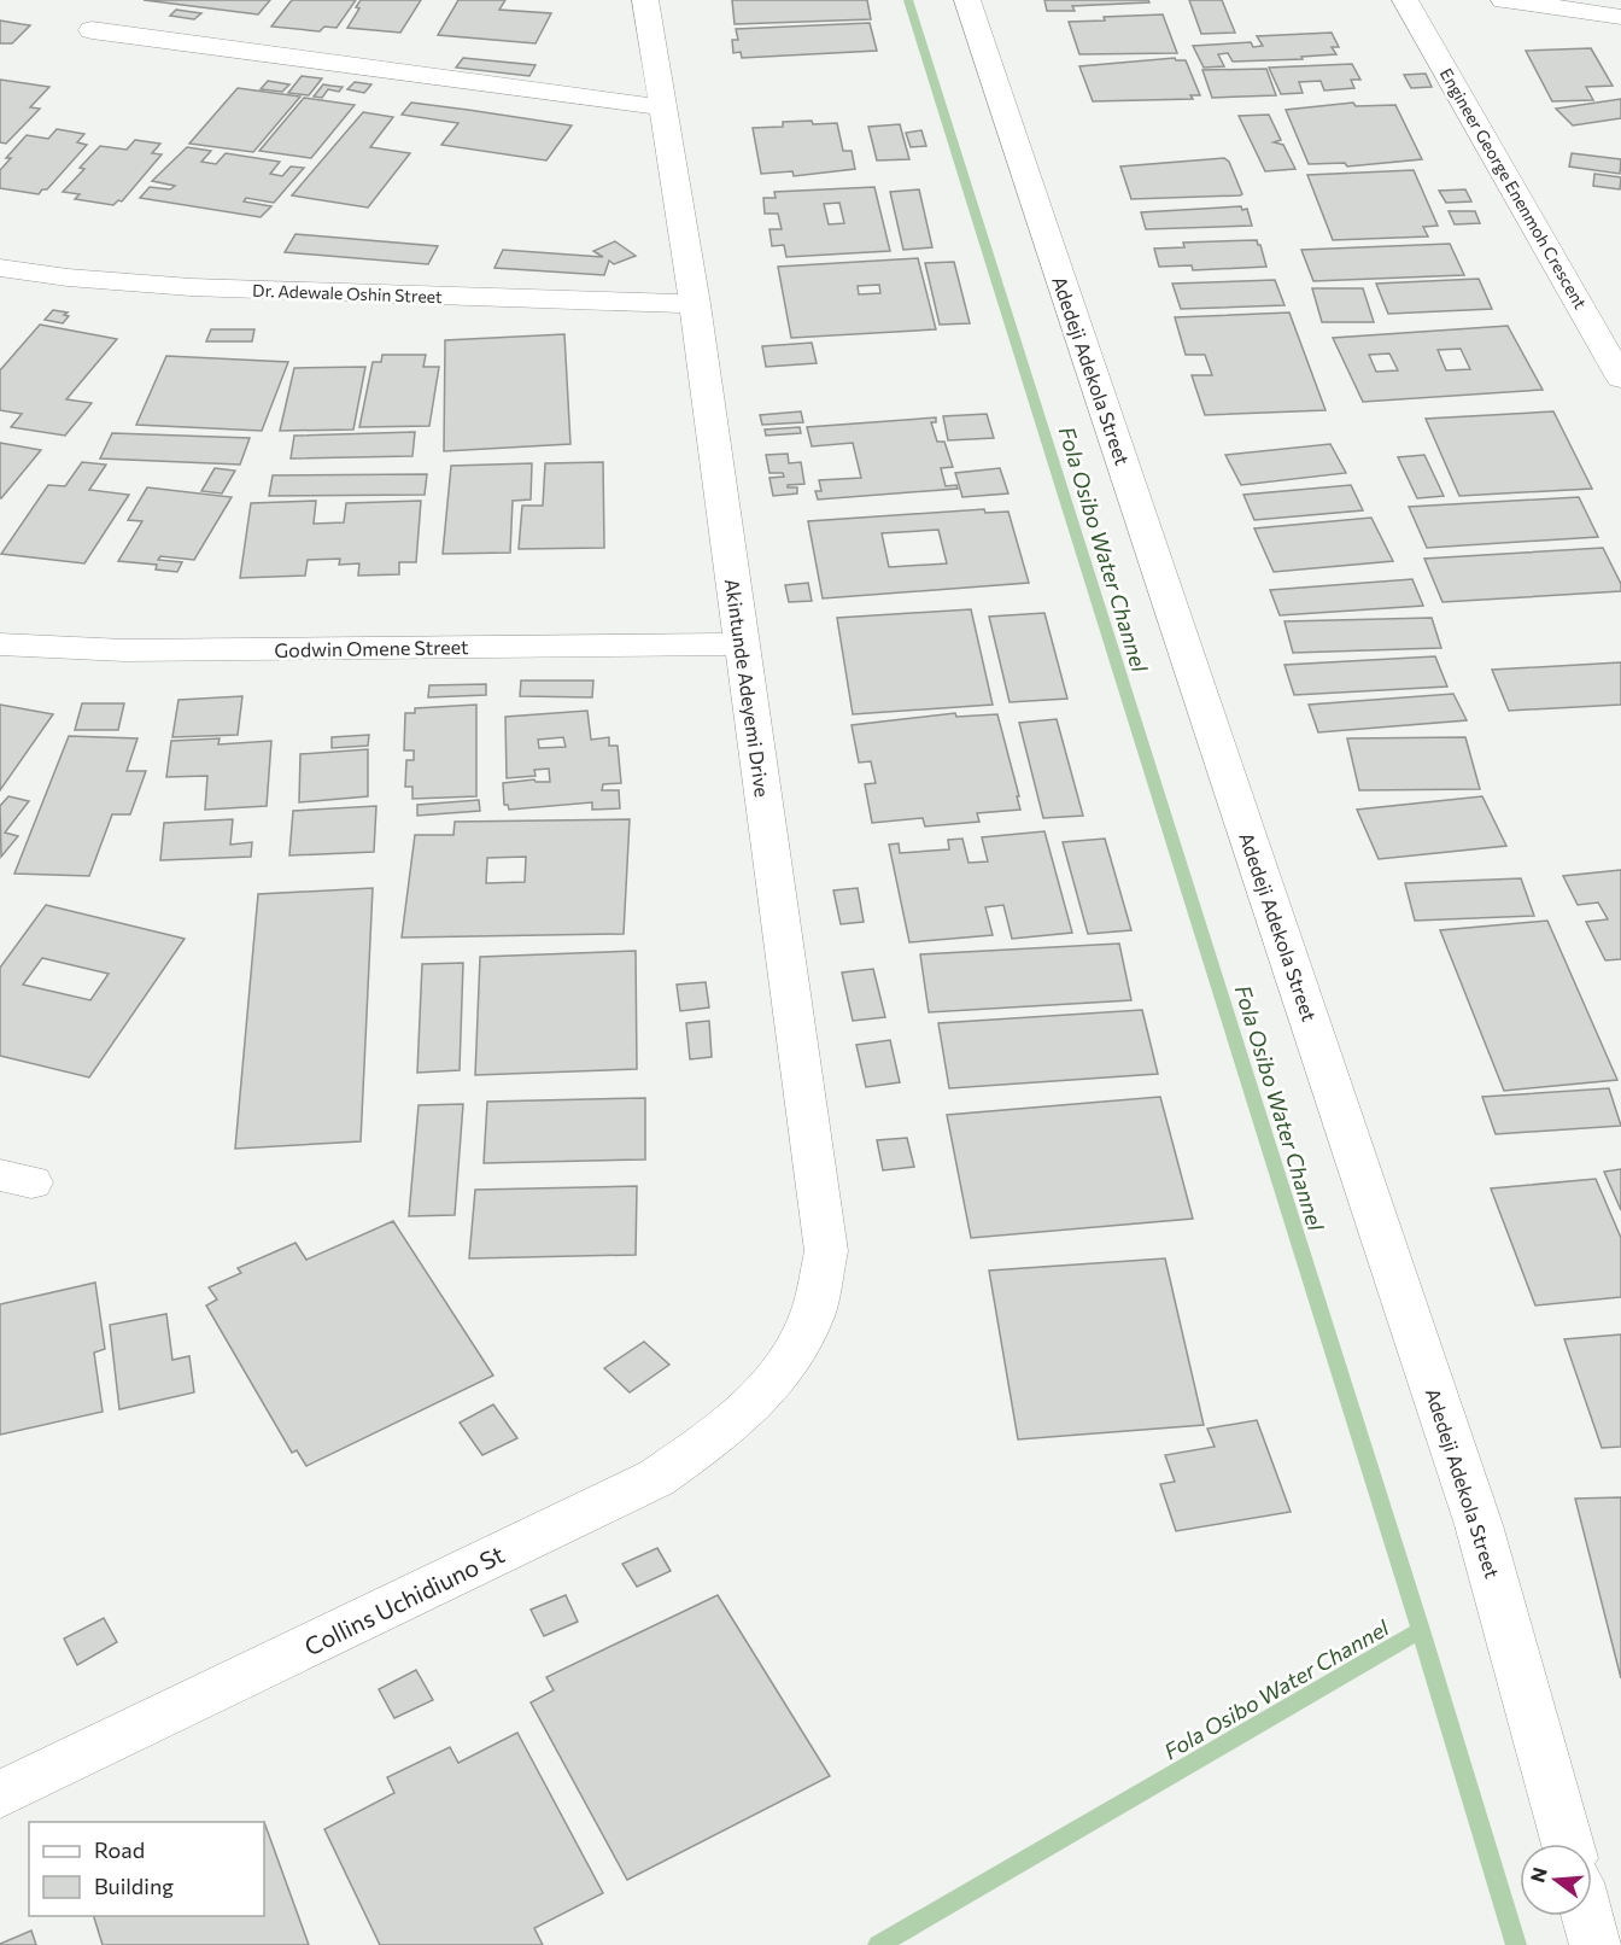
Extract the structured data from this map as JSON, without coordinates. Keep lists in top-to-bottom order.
{
  "streets": {
    "street": [
      "Engineer George Enenmoh Crescent",
      "Dr. Adewale Oshin Street",
      "Adedeji Adekola Street",
      "Godwin Omene Street",
      "Akintunde Adeyemi Drive",
      "Collins Uchidiuno St"
    ]
  },
  "crossings": [
    ["Dr. Adewale Oshin Street", "Akintunde Adeyemi Drive"],
    ["Godwin Omene Street", "Akintunde Adeyemi Drive"],
    ["Akintunde Adeyemi Drive", "Collins Uchidiuno St"]
  ],
  "water": ["Fola Osibo Water Channel"],
  "legend": ["Road", "Building"],
  "north": "left"
}
